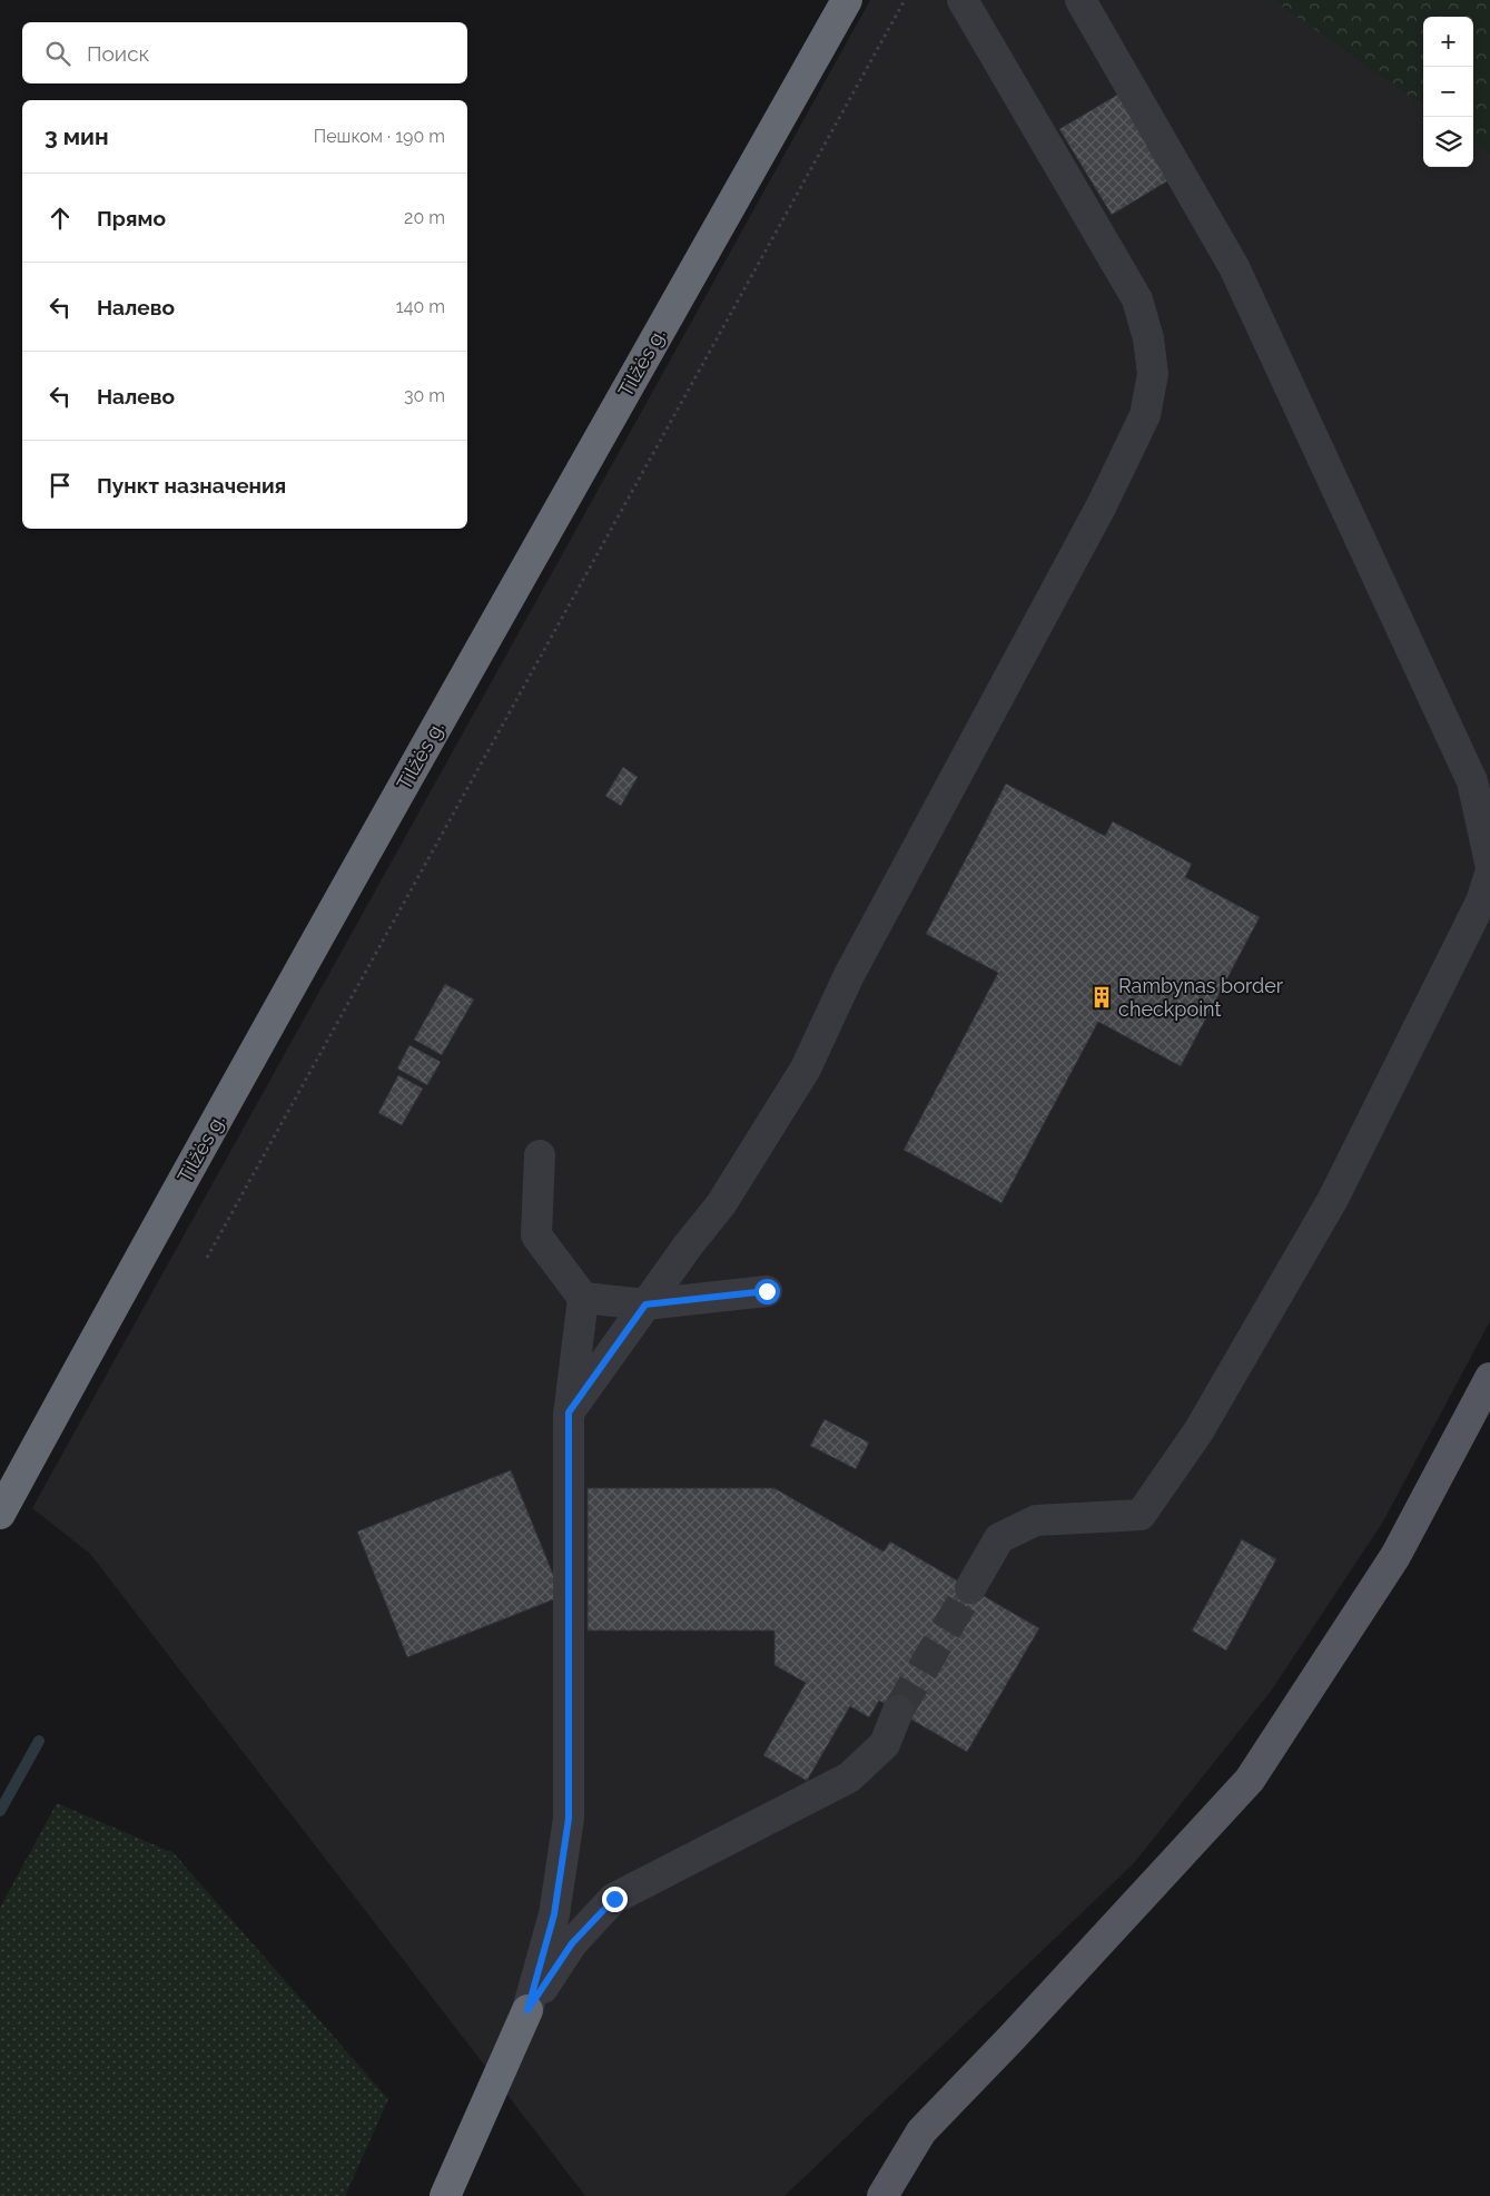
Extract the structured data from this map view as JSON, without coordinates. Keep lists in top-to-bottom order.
{
  "streets": {
    "highway": ["Tilžės g."]
  },
  "places": {
    "building": ["Rambynas border checkpoint"]
  },
  "page": {
    "map_buttons": ["+", "−"],
    "search": "Поиск",
    "heading": ["3 мин", "Пешком · 190 m"],
    "list": [
      ["Прямо", "20 m"],
      ["Налево", "140 m"],
      ["Налево", "30 m"],
      "Пункт назначения"
    ]
  }
}
